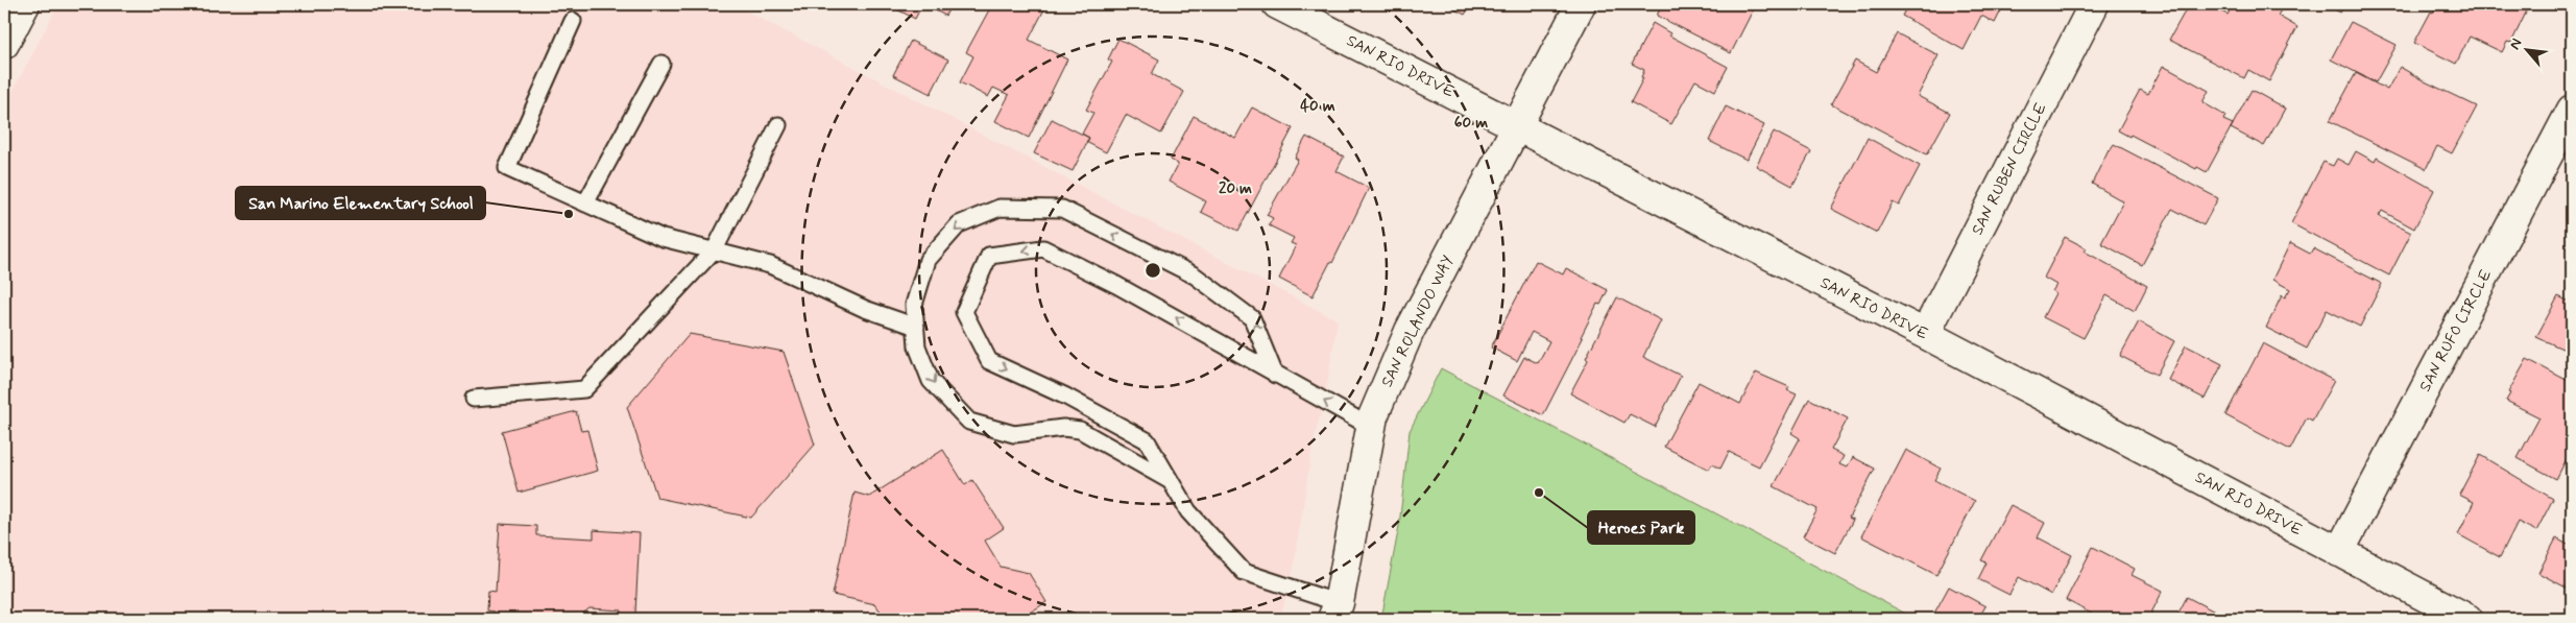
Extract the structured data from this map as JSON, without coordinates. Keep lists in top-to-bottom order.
{
  "streets": {
    "street": [
      "SAN RIO DRIVE",
      "SAN RUBEN CIRCLE",
      "SAN ROLANDO WAY",
      "SAN RUFO CIRCLE"
    ]
  },
  "crossings": [
    ["SAN RIO DRIVE", "SAN RUBEN CIRCLE"],
    ["SAN RIO DRIVE", "SAN ROLANDO WAY"],
    ["SAN RIO DRIVE", "SAN RUFO CIRCLE"]
  ],
  "places": ["San Marino Elementary School", "Heroes Park"],
  "north": "top left",
  "rings": ["40 m", "60 m", "20 m"]
}
